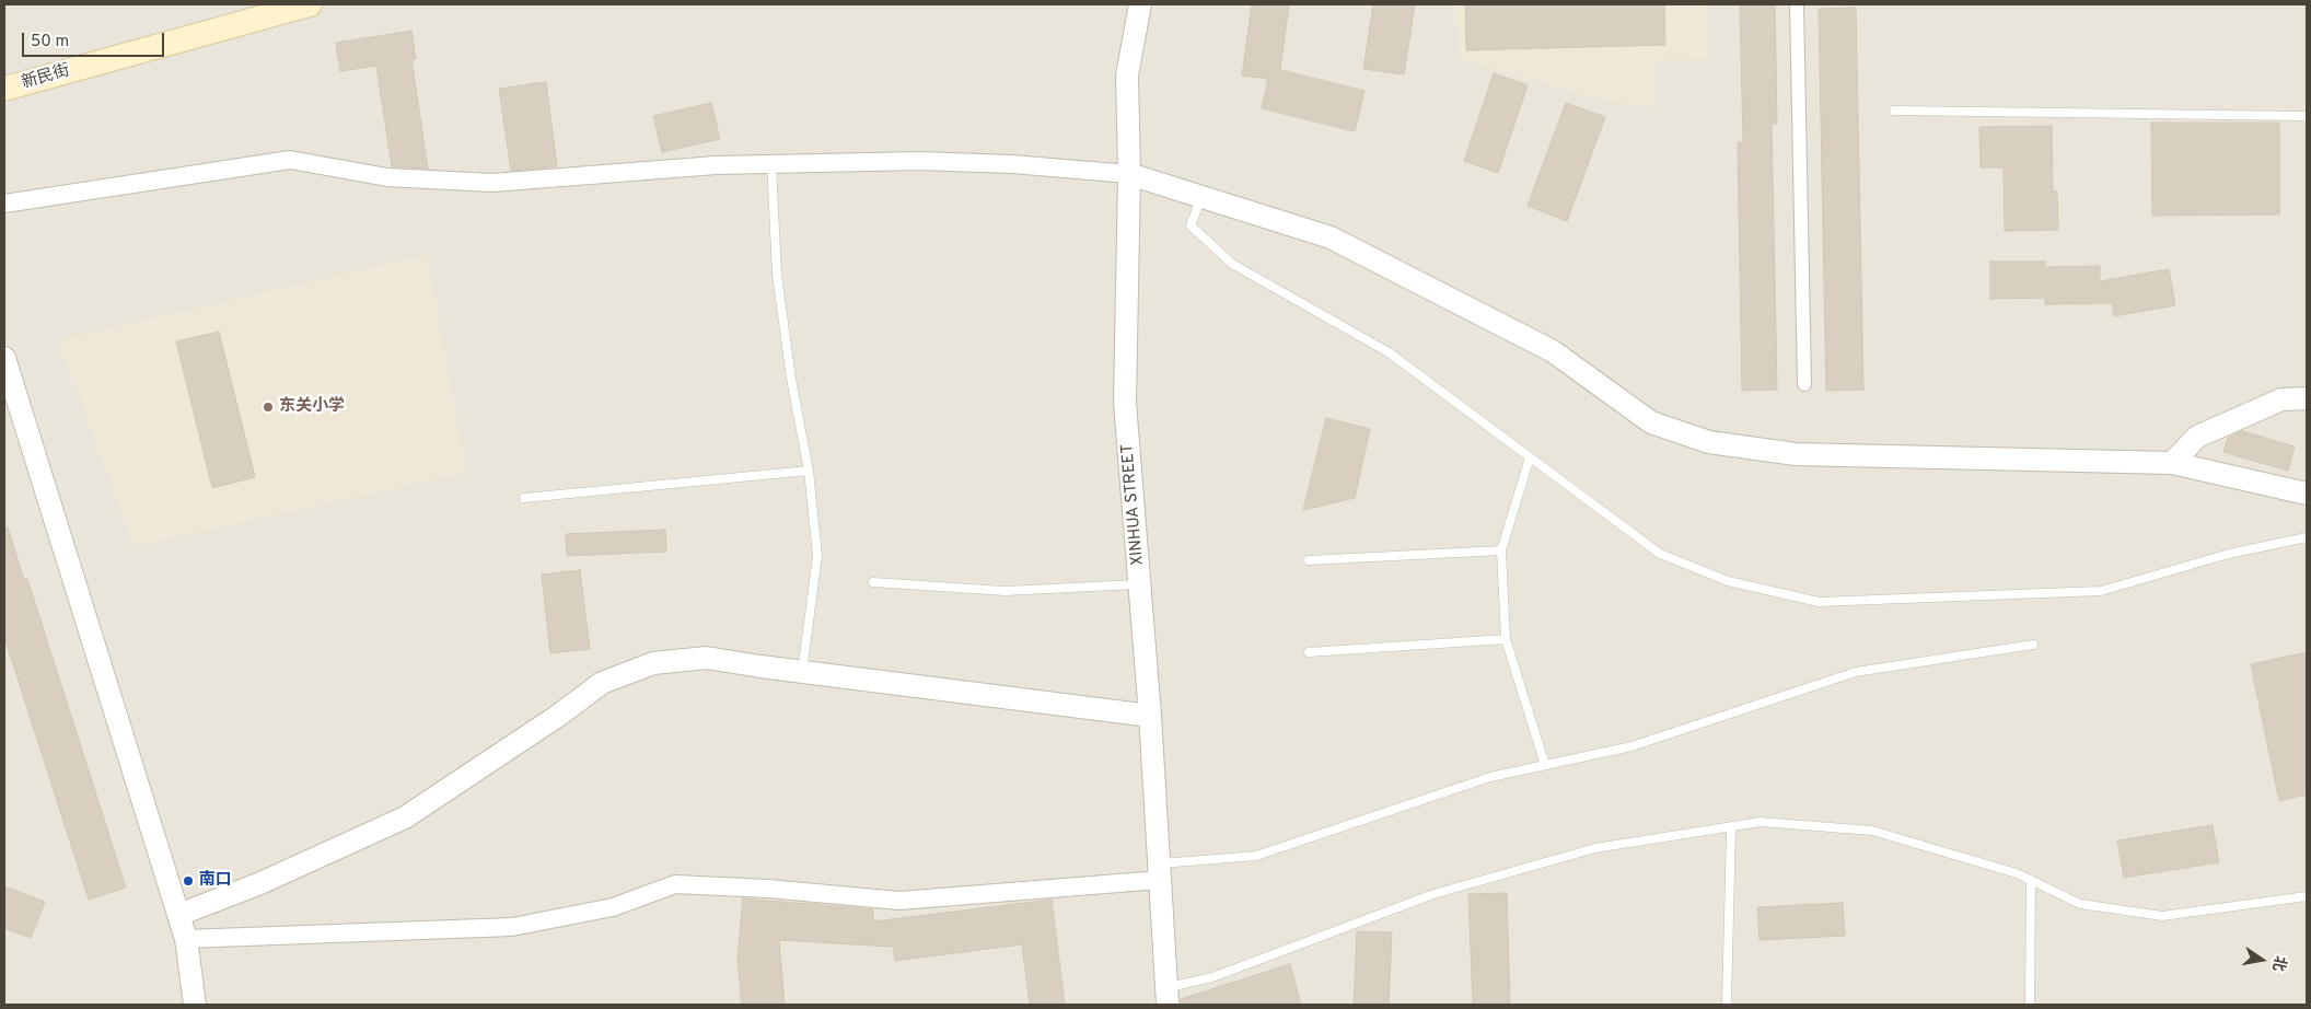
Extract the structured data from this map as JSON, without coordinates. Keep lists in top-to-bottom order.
{
  "streets": {
    "main road": ["新民街"],
    "street": ["XINHUA STREET"]
  },
  "places": ["东关小学", "南口"],
  "scale_bar": "50 m",
  "north": "right"
}
